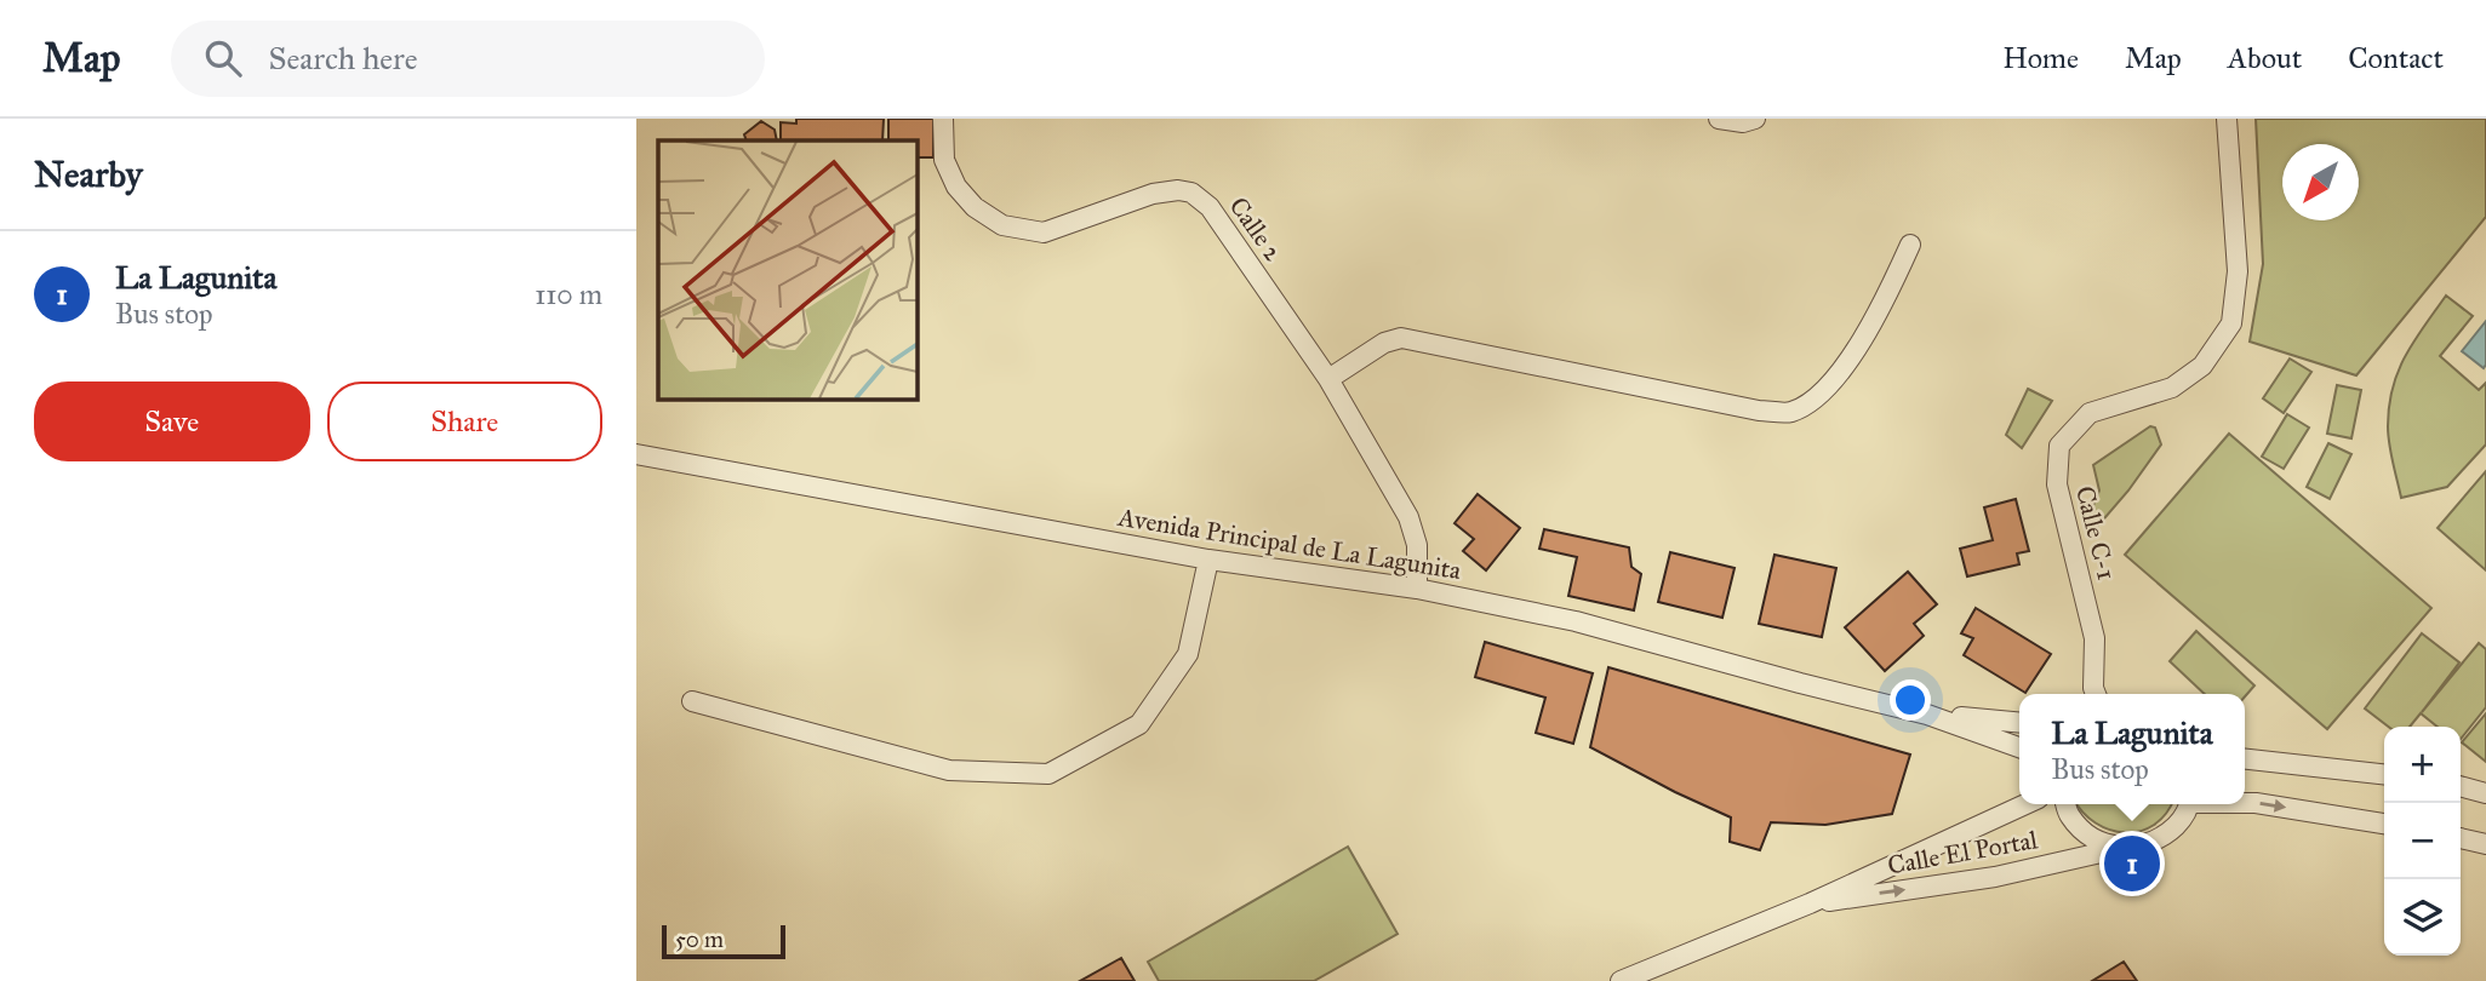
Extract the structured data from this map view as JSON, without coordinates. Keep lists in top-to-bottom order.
{
  "streets": {
    "street": [
      "Calle 2",
      "Calle C-1",
      "Avenida Principal de La Lagunita",
      "Calle El Portal"
    ]
  },
  "crossings": [
    ["Calle 2", "Avenida Principal de La Lagunita"]
  ],
  "scale_bar": "50 m",
  "north": "bottom left",
  "page": {
    "header": "Map",
    "search": "Search here",
    "nav": [
      "Home",
      "Map",
      "About",
      "Contact"
    ],
    "heading": "Nearby",
    "list": [
      {
        "mark": "1",
        "name": "La Lagunita",
        "note": "Bus stop",
        "value": "110 m"
      }
    ],
    "buttons": ["Save", "Share"],
    "popup": ["La Lagunita", "Bus stop"],
    "map_buttons": ["+", "−"],
    "pins": "1",
    "scale": "50 m"
  }
}
